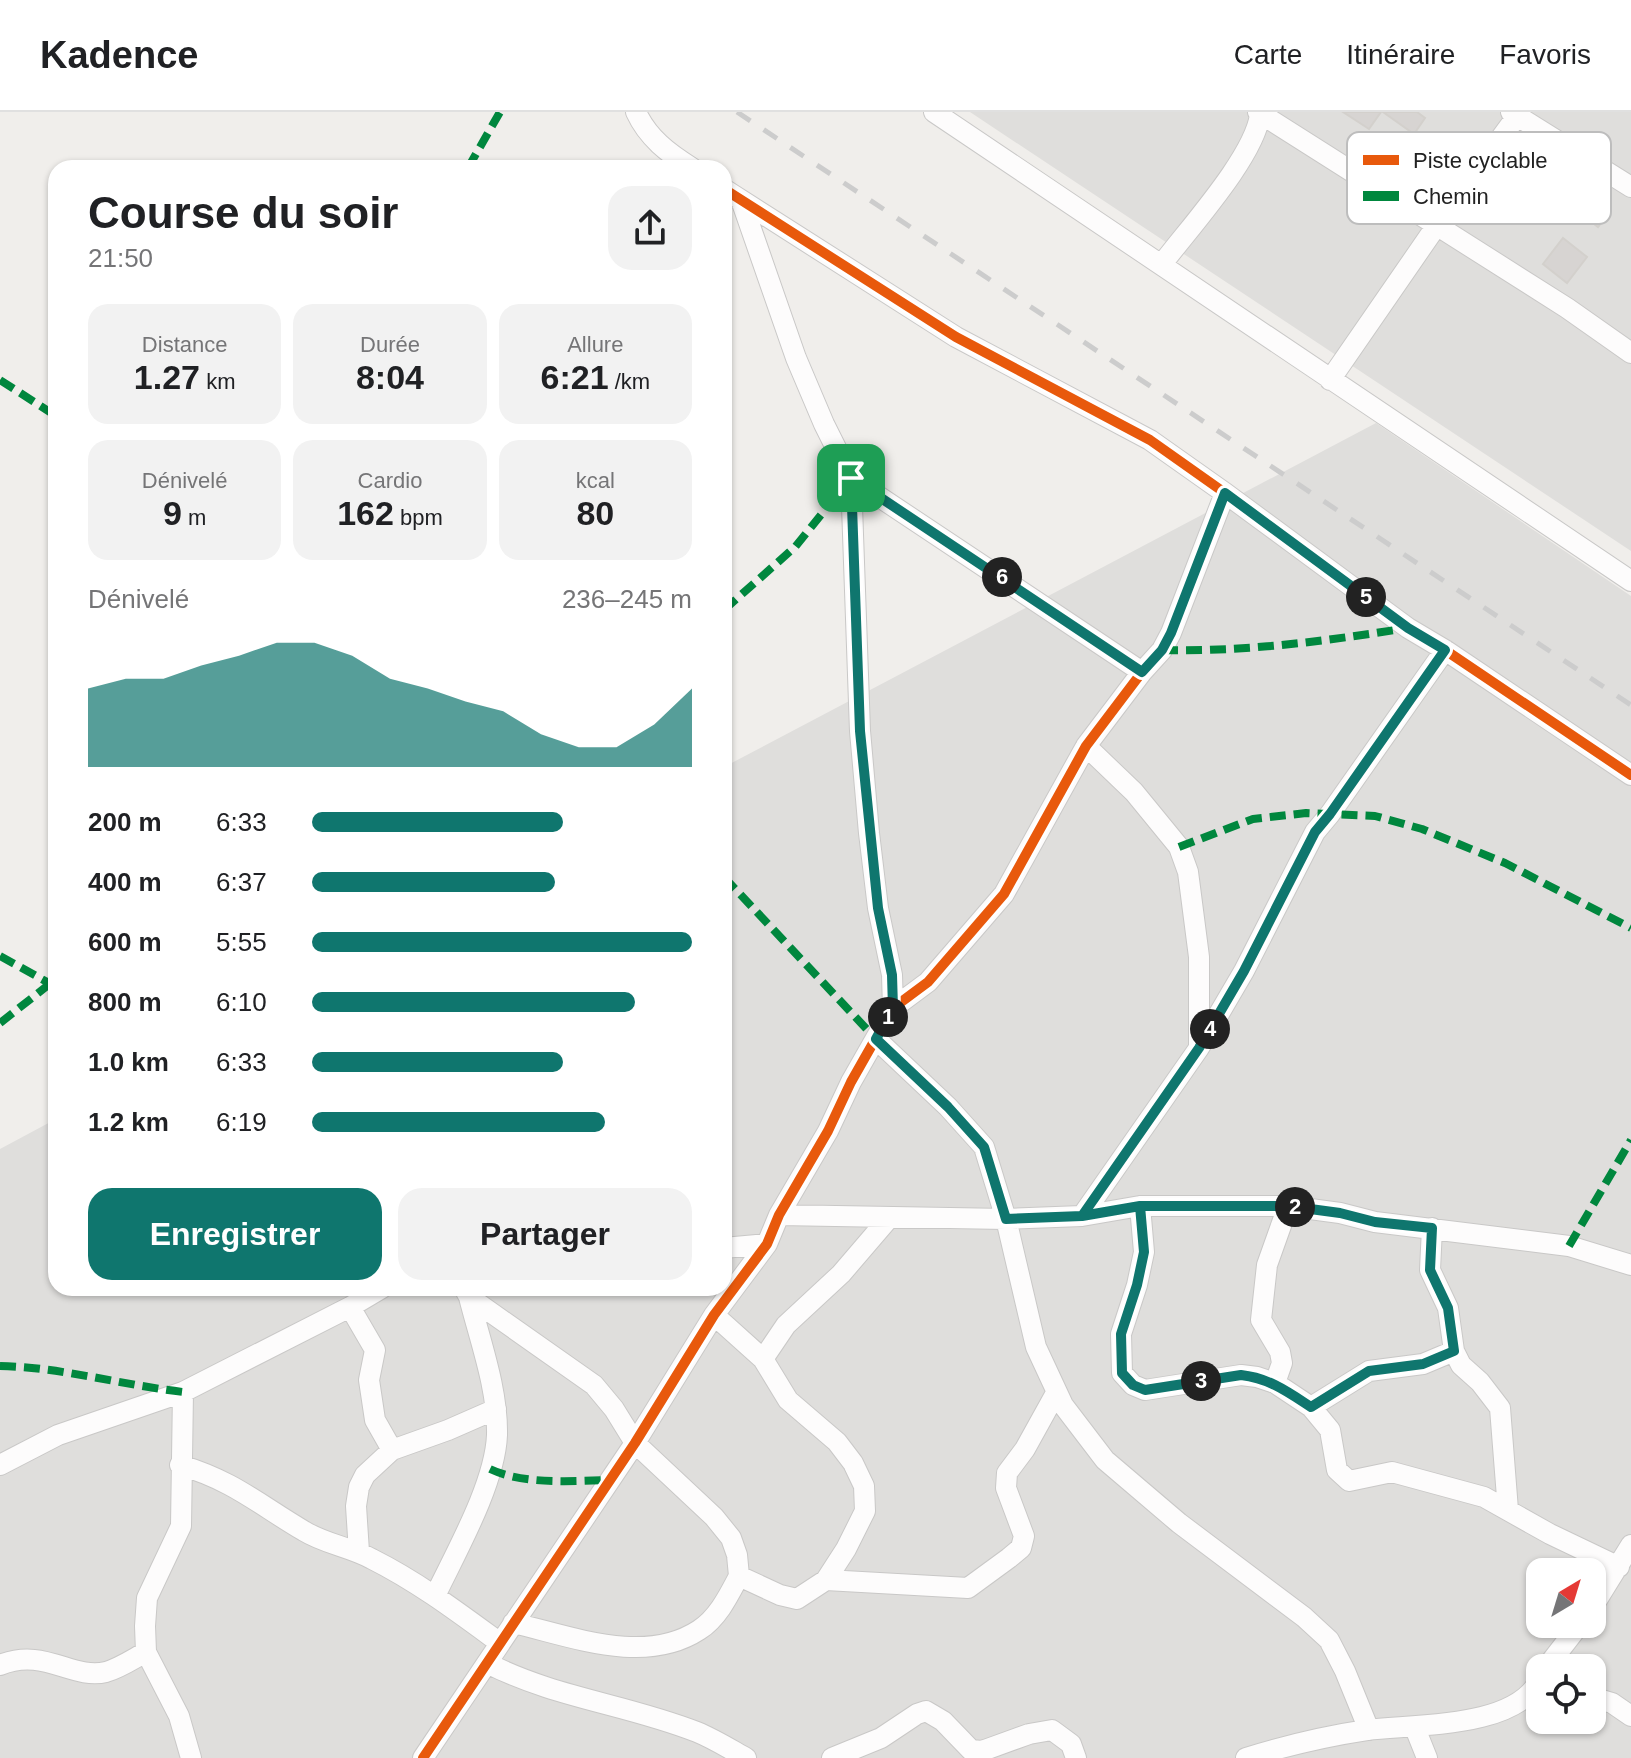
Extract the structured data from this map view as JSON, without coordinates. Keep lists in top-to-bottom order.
{
  "legend": ["Piste cyclable", "Chemin"],
  "north": "top right",
  "page": {
    "header": "Kadence",
    "nav": ["Carte", "Itinéraire", "Favoris"],
    "heading": ["Course du soir", "21:50"],
    "stats": [
      ["Distance", "1.27 km"],
      ["Durée", "8:04"],
      ["Allure", "6:21 /km"],
      ["Dénivelé", "9 m"],
      ["Cardio", "162 bpm"],
      ["kcal", "80"]
    ],
    "pins": [
      "6",
      "5",
      "1",
      "4",
      "2",
      "3"
    ],
    "chart": ["Dénivelé", "236–245 m"],
    "list": [
      {
        "name": "200 m",
        "note": "6:33"
      },
      {
        "name": "400 m",
        "note": "6:37"
      },
      {
        "name": "600 m",
        "note": "5:55"
      },
      {
        "name": "800 m",
        "note": "6:10"
      },
      {
        "name": "1.0 km",
        "note": "6:33"
      },
      {
        "name": "1.2 km",
        "note": "6:19"
      }
    ],
    "buttons": ["Enregistrer", "Partager"]
  }
}
